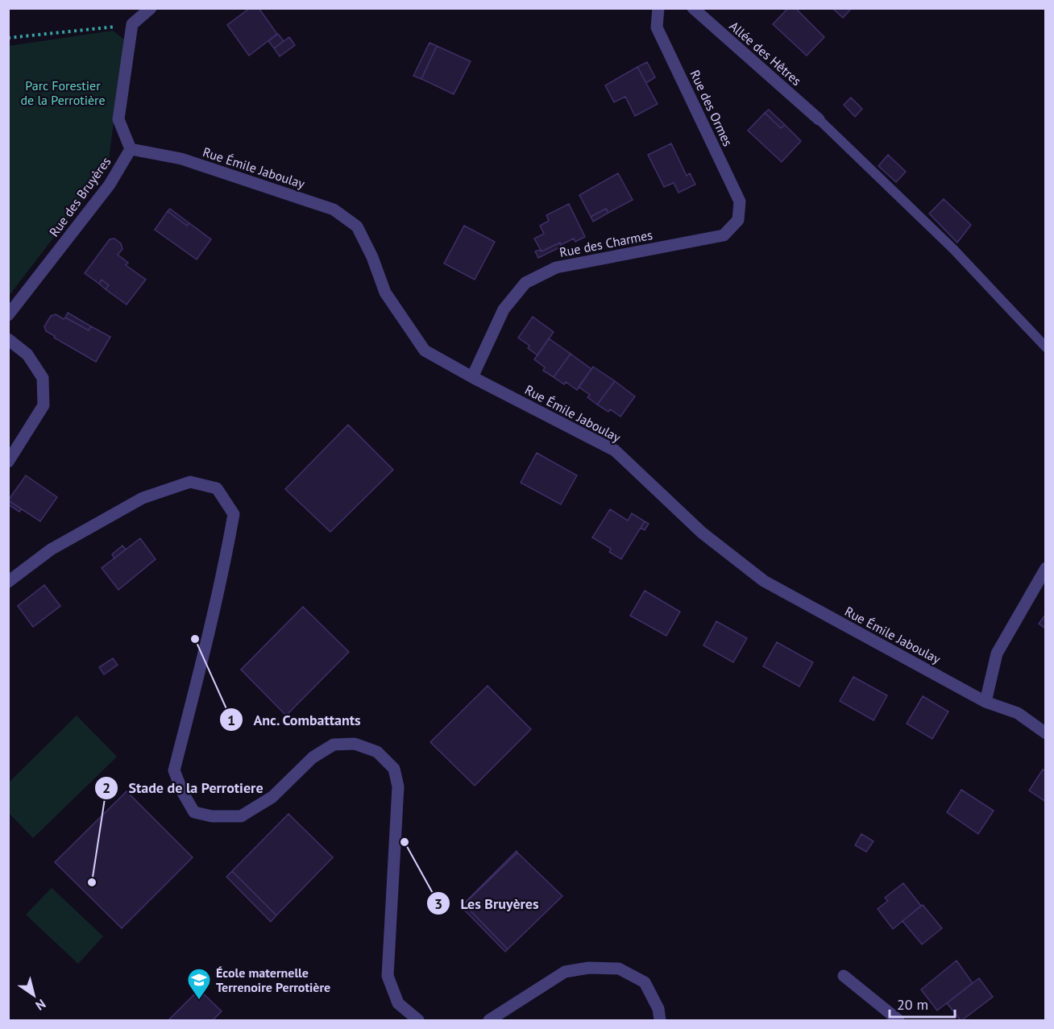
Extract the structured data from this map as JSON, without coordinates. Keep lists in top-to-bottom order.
{
  "streets": {
    "street": [
      "Allée des Hêtres",
      "Rue des Ormes",
      "Rue Émile Jaboulay",
      "Rue des Bruyères",
      "Rue des Charmes"
    ]
  },
  "crossings": [
    ["Rue des Ormes", "Rue des Charmes"],
    ["Rue Émile Jaboulay", "Rue des Bruyères"],
    ["Rue Émile Jaboulay", "Rue des Charmes"]
  ],
  "parks": ["Parc Forestier de la Perrotière"],
  "places": {
    "other": ["Anc. Combattants", "Les Bruyères", "Stade de la Perrotiere"],
    "school or university": ["École maternelle Terrenoire Perrotière"]
  },
  "scale_bar": "20 m",
  "north": "bottom right"
}
